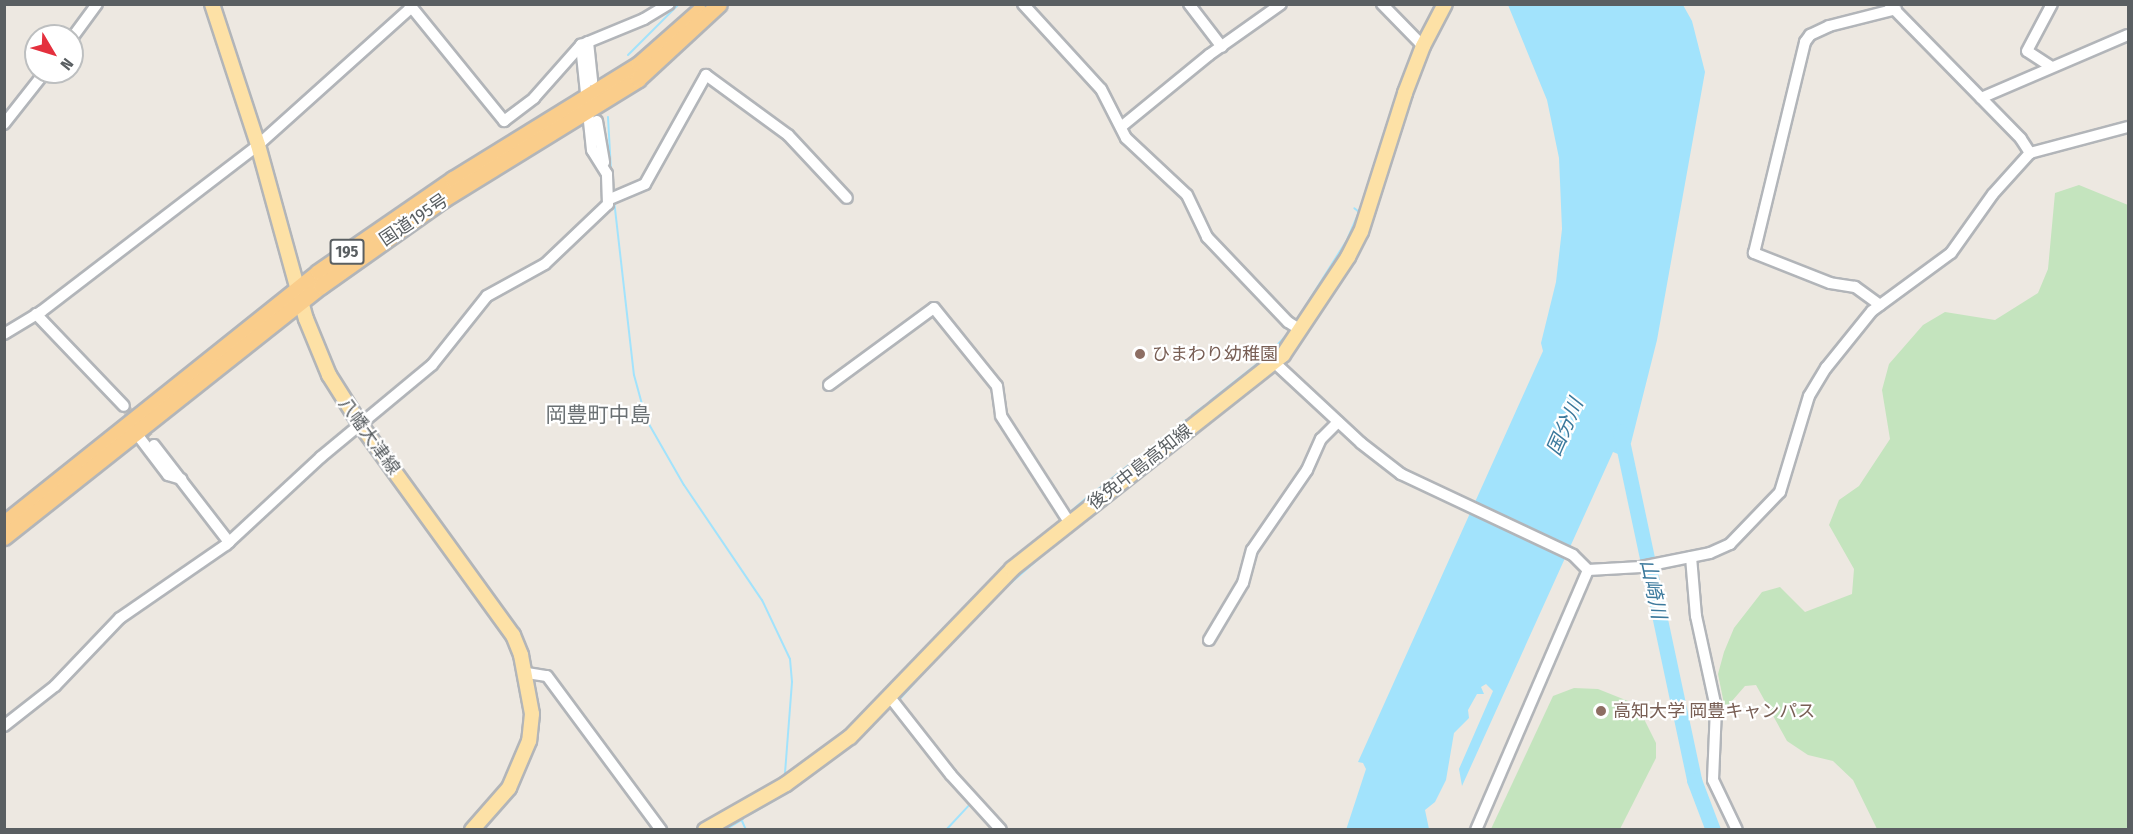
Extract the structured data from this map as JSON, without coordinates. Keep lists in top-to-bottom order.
{
  "streets": {
    "highway": ["国道195号", "195"],
    "main road": ["八幡大津線", "後免中島高知線"]
  },
  "crossings": [
    ["国道195号", "八幡大津線"]
  ],
  "districts": ["岡豊町中島"],
  "water": ["国分川", "山崎川"],
  "places": ["ひまわり幼稚園", "高知大学 岡豊キャンパス"],
  "north": "bottom right"
}
